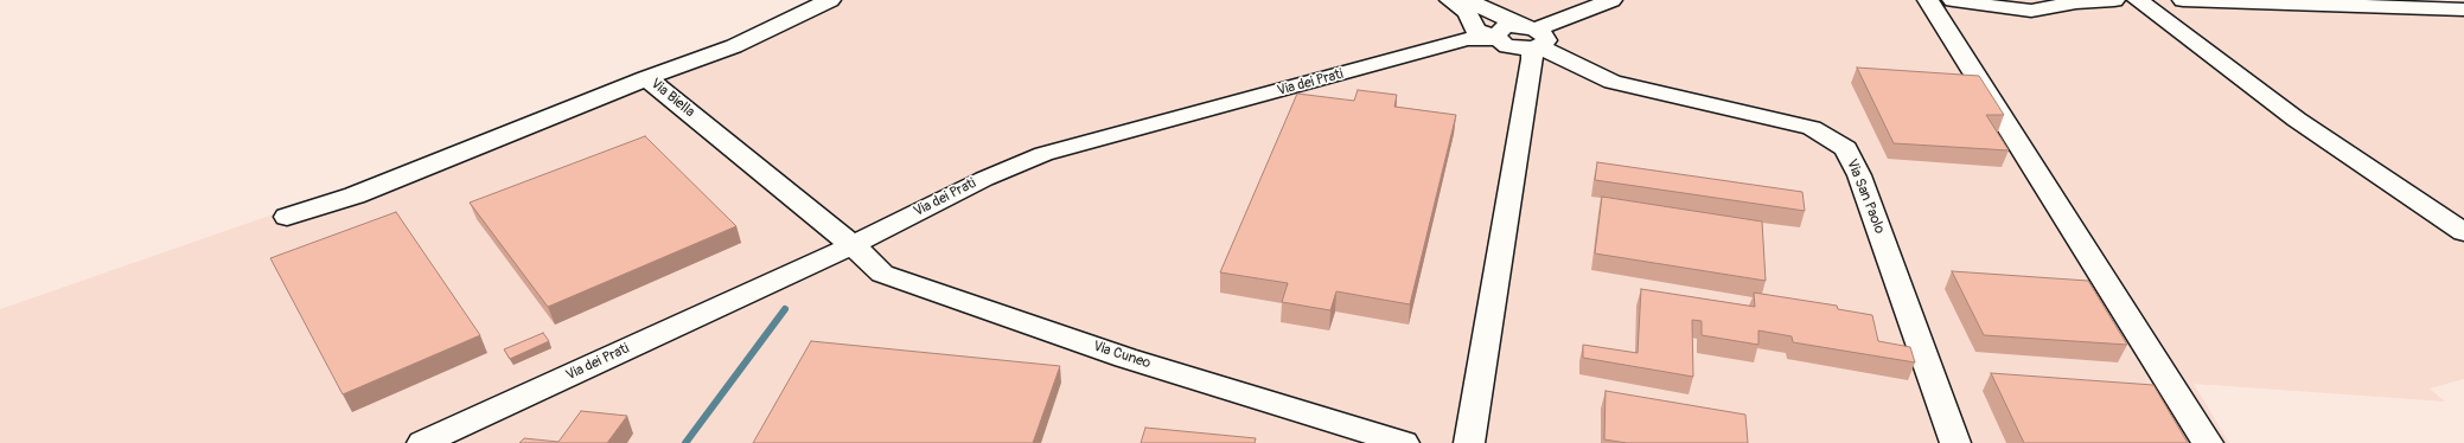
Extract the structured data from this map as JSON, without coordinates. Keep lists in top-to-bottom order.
{
  "streets": {
    "street": [
      "Via dei Prati",
      "Via Biella",
      "Via San Paolo",
      "Via Cuneo"
    ]
  },
  "crossings": [
    ["Via dei Prati", "Via Biella"],
    ["Via dei Prati", "Via Cuneo"],
    ["Via Biella", "Via Cuneo"]
  ]
}
